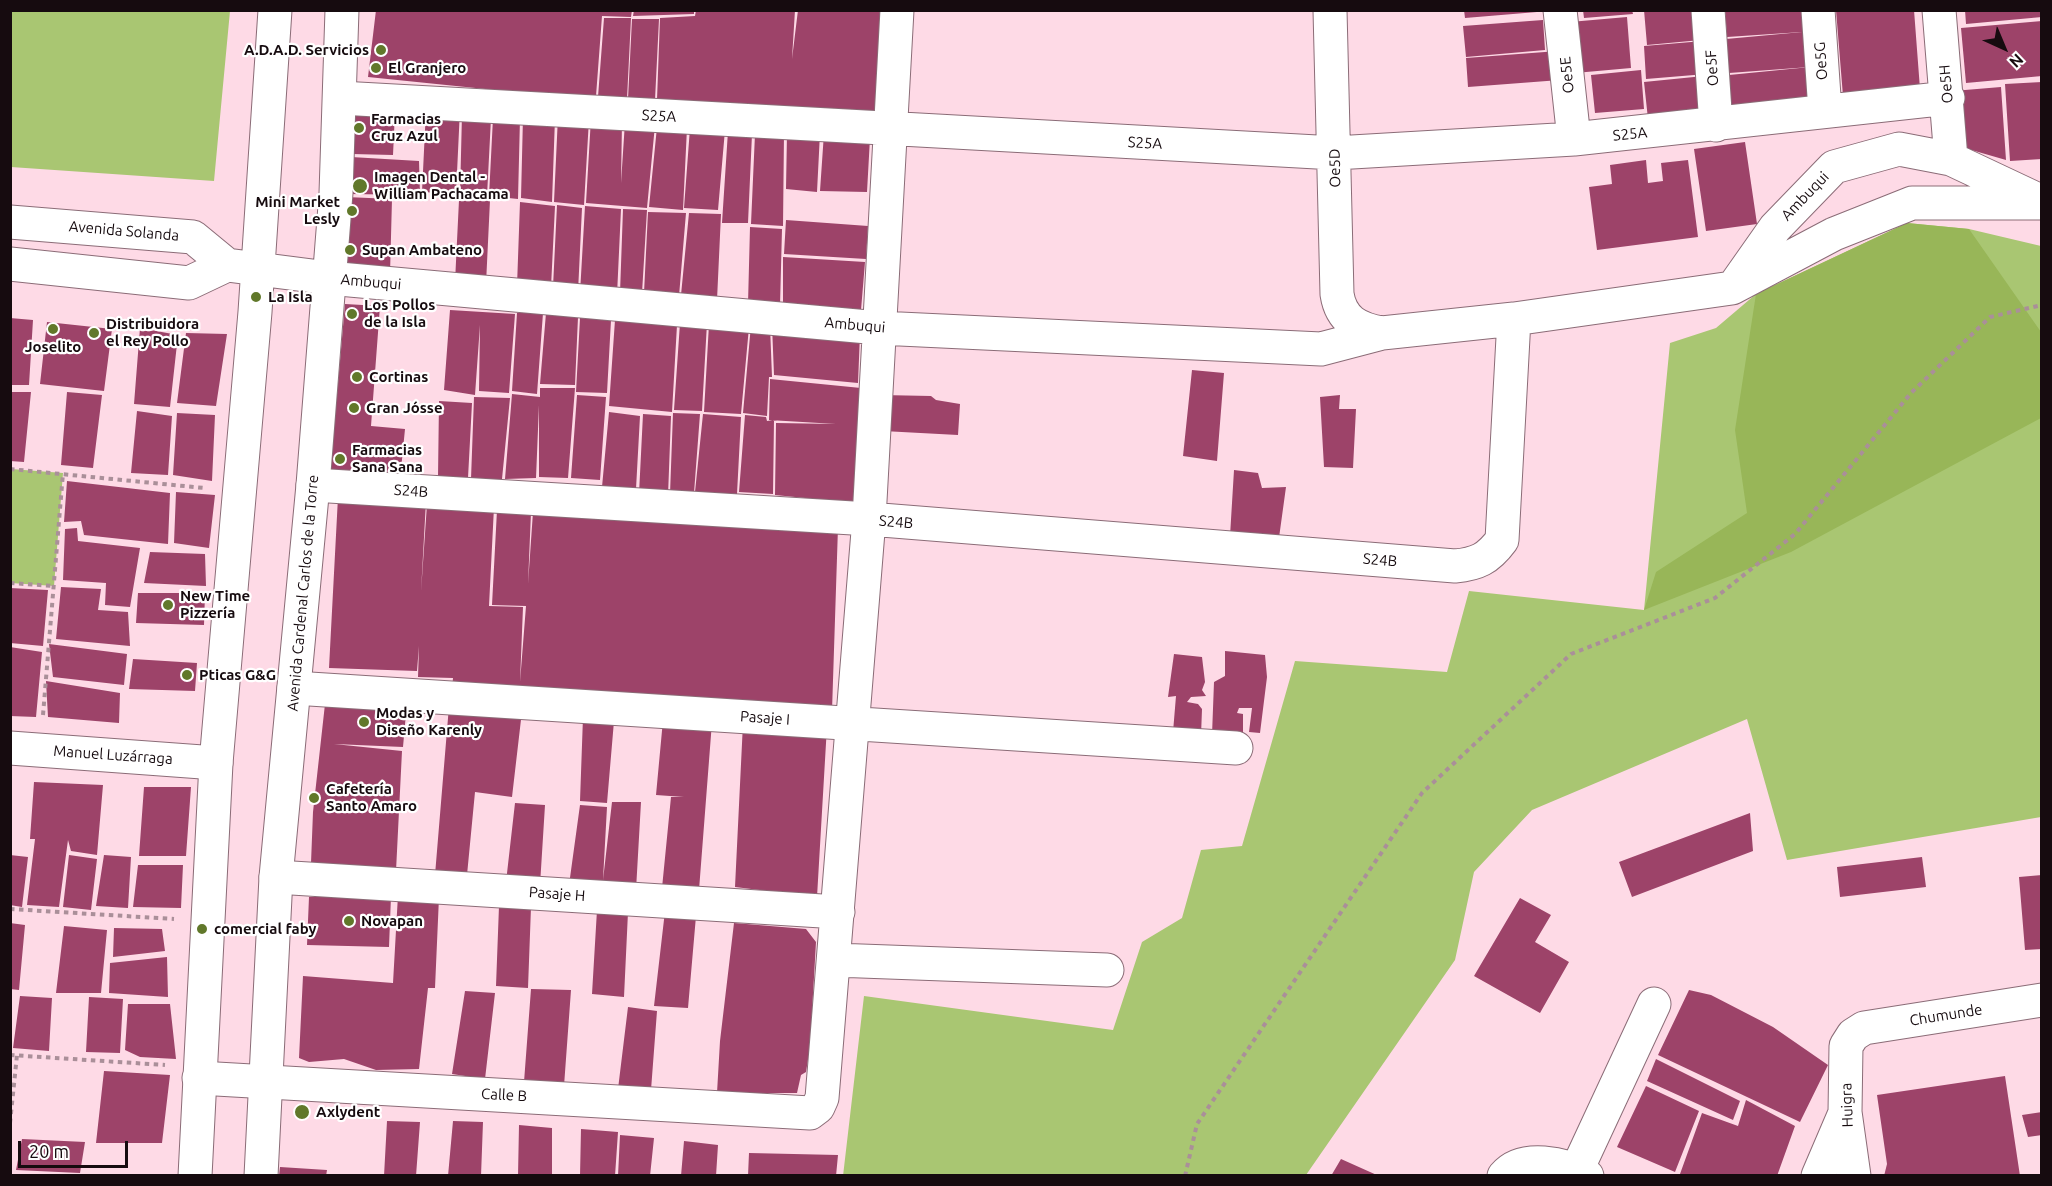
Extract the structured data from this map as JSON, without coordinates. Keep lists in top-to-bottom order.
{
  "streets": {
    "street": [
      "Oe5G",
      "Oe5F",
      "Oe5E",
      "Oe5H",
      "S25A",
      "Oe5D",
      "Ambuqui",
      "Avenida Solanda",
      "S24B",
      "Avenida Cardenal Carlos de la Torre",
      "Pasaje I",
      "Manuel Luzárraga",
      "Pasaje H",
      "Chumunde",
      "Calle B",
      "Huigra"
    ]
  },
  "crossings": [
    ["Oe5G", "S25A"],
    ["Oe5F", "S25A"],
    ["Oe5E", "S25A"],
    ["Oe5H", "S25A"],
    ["Oe5H", "Ambuqui"],
    ["S25A", "Oe5D"],
    ["S25A", "Avenida Cardenal Carlos de la Torre"],
    ["Oe5D", "Ambuqui"],
    ["Ambuqui", "S24B"],
    ["Ambuqui", "Avenida Cardenal Carlos de la Torre"],
    ["S24B", "Avenida Cardenal Carlos de la Torre"],
    ["Avenida Cardenal Carlos de la Torre", "Pasaje I"],
    ["Avenida Cardenal Carlos de la Torre", "Pasaje H"],
    ["Avenida Cardenal Carlos de la Torre", "Calle B"],
    ["Chumunde", "Huigra"]
  ],
  "places": [
    "A.D.A.D. Servicios",
    "El Granjero",
    "Farmacias Cruz Azul",
    "Imagen Dental - William Pachacama",
    "Mini Market Lesly",
    "Supan Ambateno",
    "La Isla",
    "Los Pollos de la Isla",
    "Joselito",
    "Distribuidora el Rey Pollo",
    "Cortinas",
    "Gran Jósse",
    "Farmacias Sana Sana",
    "New Time Pizzería",
    "Pticas G&G",
    "Modas y Diseño Karenly",
    "Cafetería Santo Amaro",
    "Novapan",
    "comercial faby",
    "Axlydent"
  ],
  "scale_bar": "20 m",
  "north": "bottom right"
}
